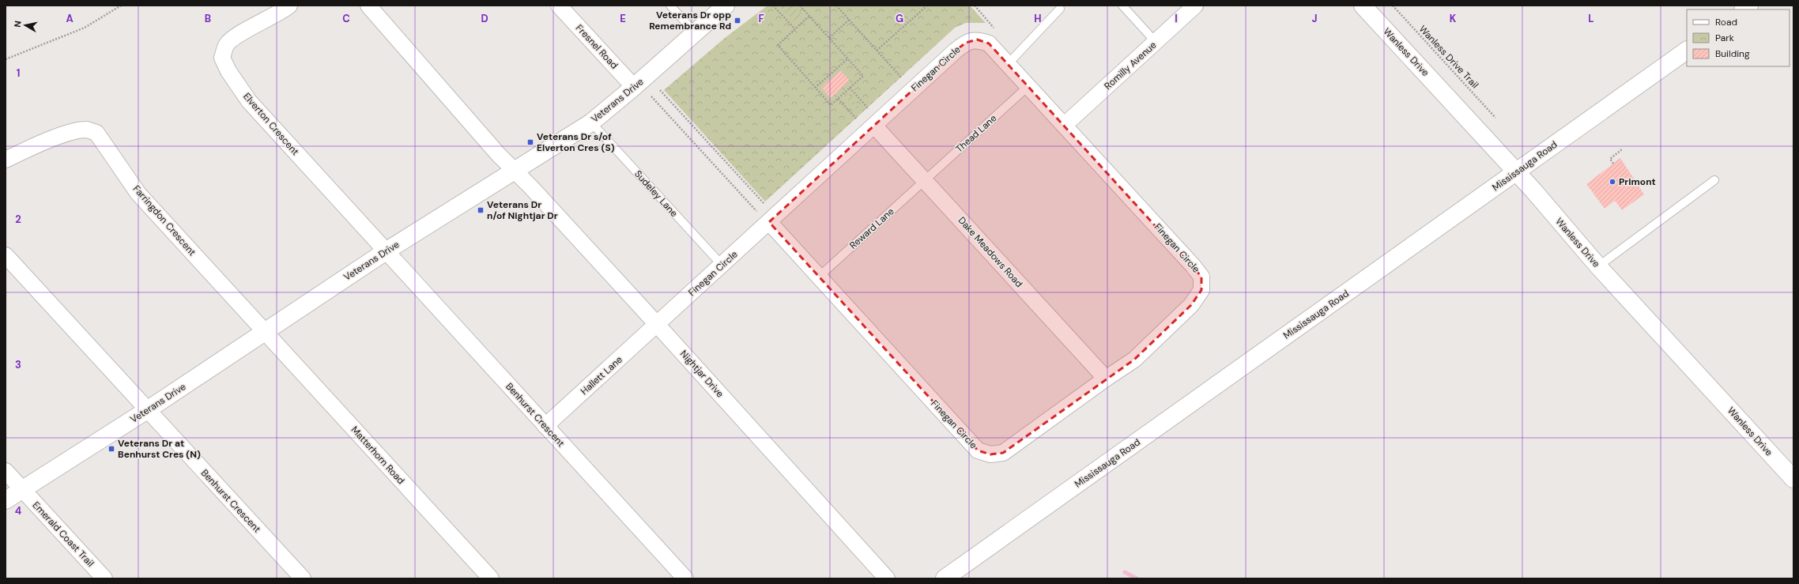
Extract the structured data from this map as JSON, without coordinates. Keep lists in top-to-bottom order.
{
  "streets": {
    "street": [
      "Fresnel Road",
      "Wanless Drive",
      "Romilly Avenue",
      "Finegan Circle",
      "Veterans Drive",
      "Elverton Crescent",
      "Mississauga Road",
      "Farringdon Crescent",
      "Dake Meadows Road",
      "Nightjar Drive",
      "Hallett Lane",
      "Benhurst Crescent",
      "Matterhorn Road",
      "Emerald Coast Trail"
    ],
    "lane": ["Thead Lane", "Sudeley Lane", "Reward Lane"],
    "path": ["Wanless Drive Trail"]
  },
  "crossings": [
    ["Fresnel Road", "Veterans Drive"],
    ["Wanless Drive", "Mississauga Road"],
    ["Romilly Avenue", "Finegan Circle"],
    ["Finegan Circle", "Thead Lane"],
    ["Finegan Circle", "Sudeley Lane"],
    ["Finegan Circle", "Reward Lane"],
    ["Finegan Circle", "Dake Meadows Road"],
    ["Finegan Circle", "Nightjar Drive"],
    ["Finegan Circle", "Hallett Lane"],
    ["Veterans Drive", "Elverton Crescent"],
    ["Veterans Drive", "Sudeley Lane"],
    ["Veterans Drive", "Farringdon Crescent"],
    ["Veterans Drive", "Nightjar Drive"],
    ["Veterans Drive", "Benhurst Crescent"],
    ["Veterans Drive", "Matterhorn Road"],
    ["Veterans Drive", "Emerald Coast Trail"],
    ["Elverton Crescent", "Benhurst Crescent"],
    ["Thead Lane", "Reward Lane"],
    ["Thead Lane", "Dake Meadows Road"],
    ["Farringdon Crescent", "Matterhorn Road"],
    ["Reward Lane", "Dake Meadows Road"],
    ["Nightjar Drive", "Hallett Lane"],
    ["Hallett Lane", "Benhurst Crescent"]
  ],
  "places": {
    "transit": [
      "Veterans Dr opp Remembrance Rd",
      "Veterans Dr s/of Elverton Cres (S)",
      "Veterans Dr n/of Nightjar Dr",
      "Veterans Dr at Benhurst Cres (N)"
    ],
    "other": ["Primont"]
  },
  "legend": ["Road", "Park", "Building"],
  "north": "left",
  "grid": {
    "columns": [
      "A",
      "B",
      "C",
      "D",
      "E",
      "F",
      "G",
      "H",
      "I",
      "J",
      "K",
      "L"
    ],
    "rows": [
      "1",
      "2",
      "3",
      "4"
    ]
  }
}
